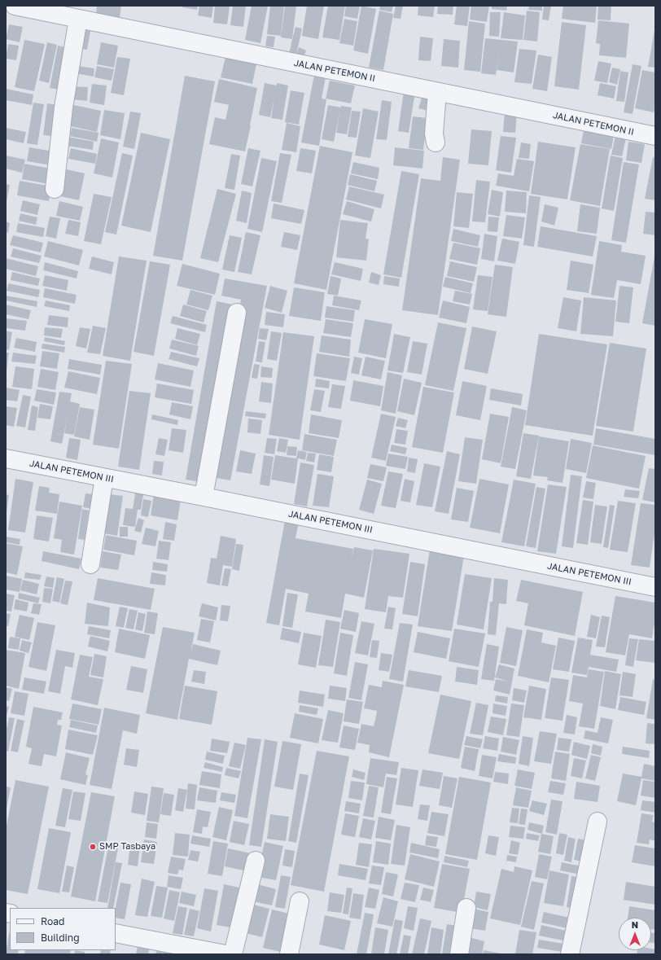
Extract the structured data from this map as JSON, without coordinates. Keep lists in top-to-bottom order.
{
  "streets": {
    "street": ["JALAN PETEMON II", "JALAN PETEMON III"]
  },
  "places": ["SMP Tasbaya"],
  "legend": ["Road", "Building"],
  "north": "top"
}
